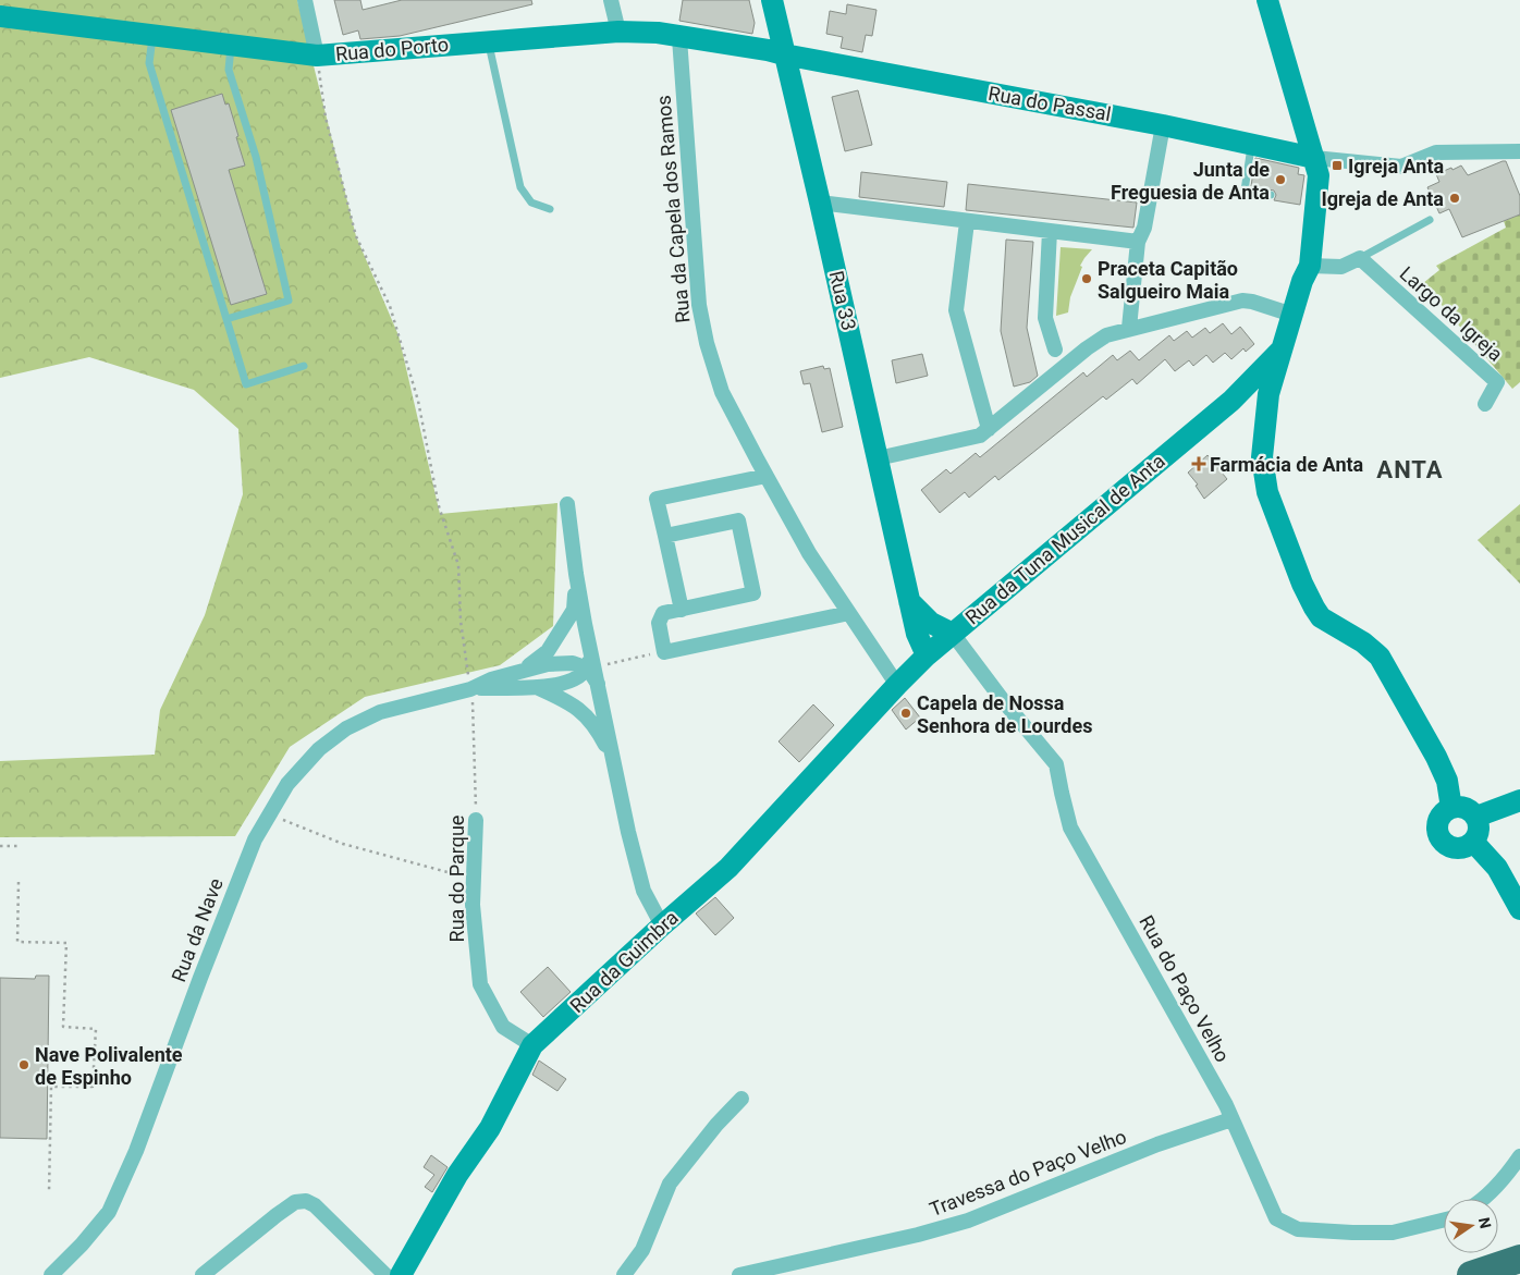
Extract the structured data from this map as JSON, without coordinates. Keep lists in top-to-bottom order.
{
  "streets": {
    "street": [
      "Rua do Porto",
      "Rua do Passal",
      "Rua da Capela dos Ramos",
      "Rua 33",
      "Largo da Igreja",
      "Rua da Tuna Musical de Anta",
      "Rua do Parque",
      "Rua da Nave",
      "Rua da Guimbra",
      "Rua do Paço Velho",
      "Travessa do Paço Velho"
    ]
  },
  "crossings": [
    ["Rua do Porto", "Rua do Passal"],
    ["Rua do Porto", "Rua da Capela dos Ramos"],
    ["Rua do Porto", "Rua 33"],
    ["Rua do Porto", "Rua do Parque"],
    ["Rua do Passal", "Rua 33"],
    ["Rua da Capela dos Ramos", "Rua da Tuna Musical de Anta"],
    ["Rua da Capela dos Ramos", "Rua da Guimbra"],
    ["Rua 33", "Rua da Tuna Musical de Anta"],
    ["Rua da Tuna Musical de Anta", "Rua da Guimbra"],
    ["Rua da Tuna Musical de Anta", "Rua do Paço Velho"],
    ["Rua do Parque", "Rua da Nave"],
    ["Rua do Parque", "Rua da Guimbra"],
    ["Rua da Nave", "Rua da Guimbra"],
    ["Rua do Paço Velho", "Travessa do Paço Velho"]
  ],
  "districts": ["ANTA"],
  "places": {
    "transit": ["Igreja Anta"],
    "other": [
      "Junta de Freguesia de Anta",
      "Igreja de Anta",
      "Praceta Capitão Salgueiro Maia",
      "Capela de Nossa Senhora de Lourdes",
      "Nave Polivalente de Espinho"
    ],
    "health": ["Farmácia de Anta"]
  },
  "north": "right"
}
